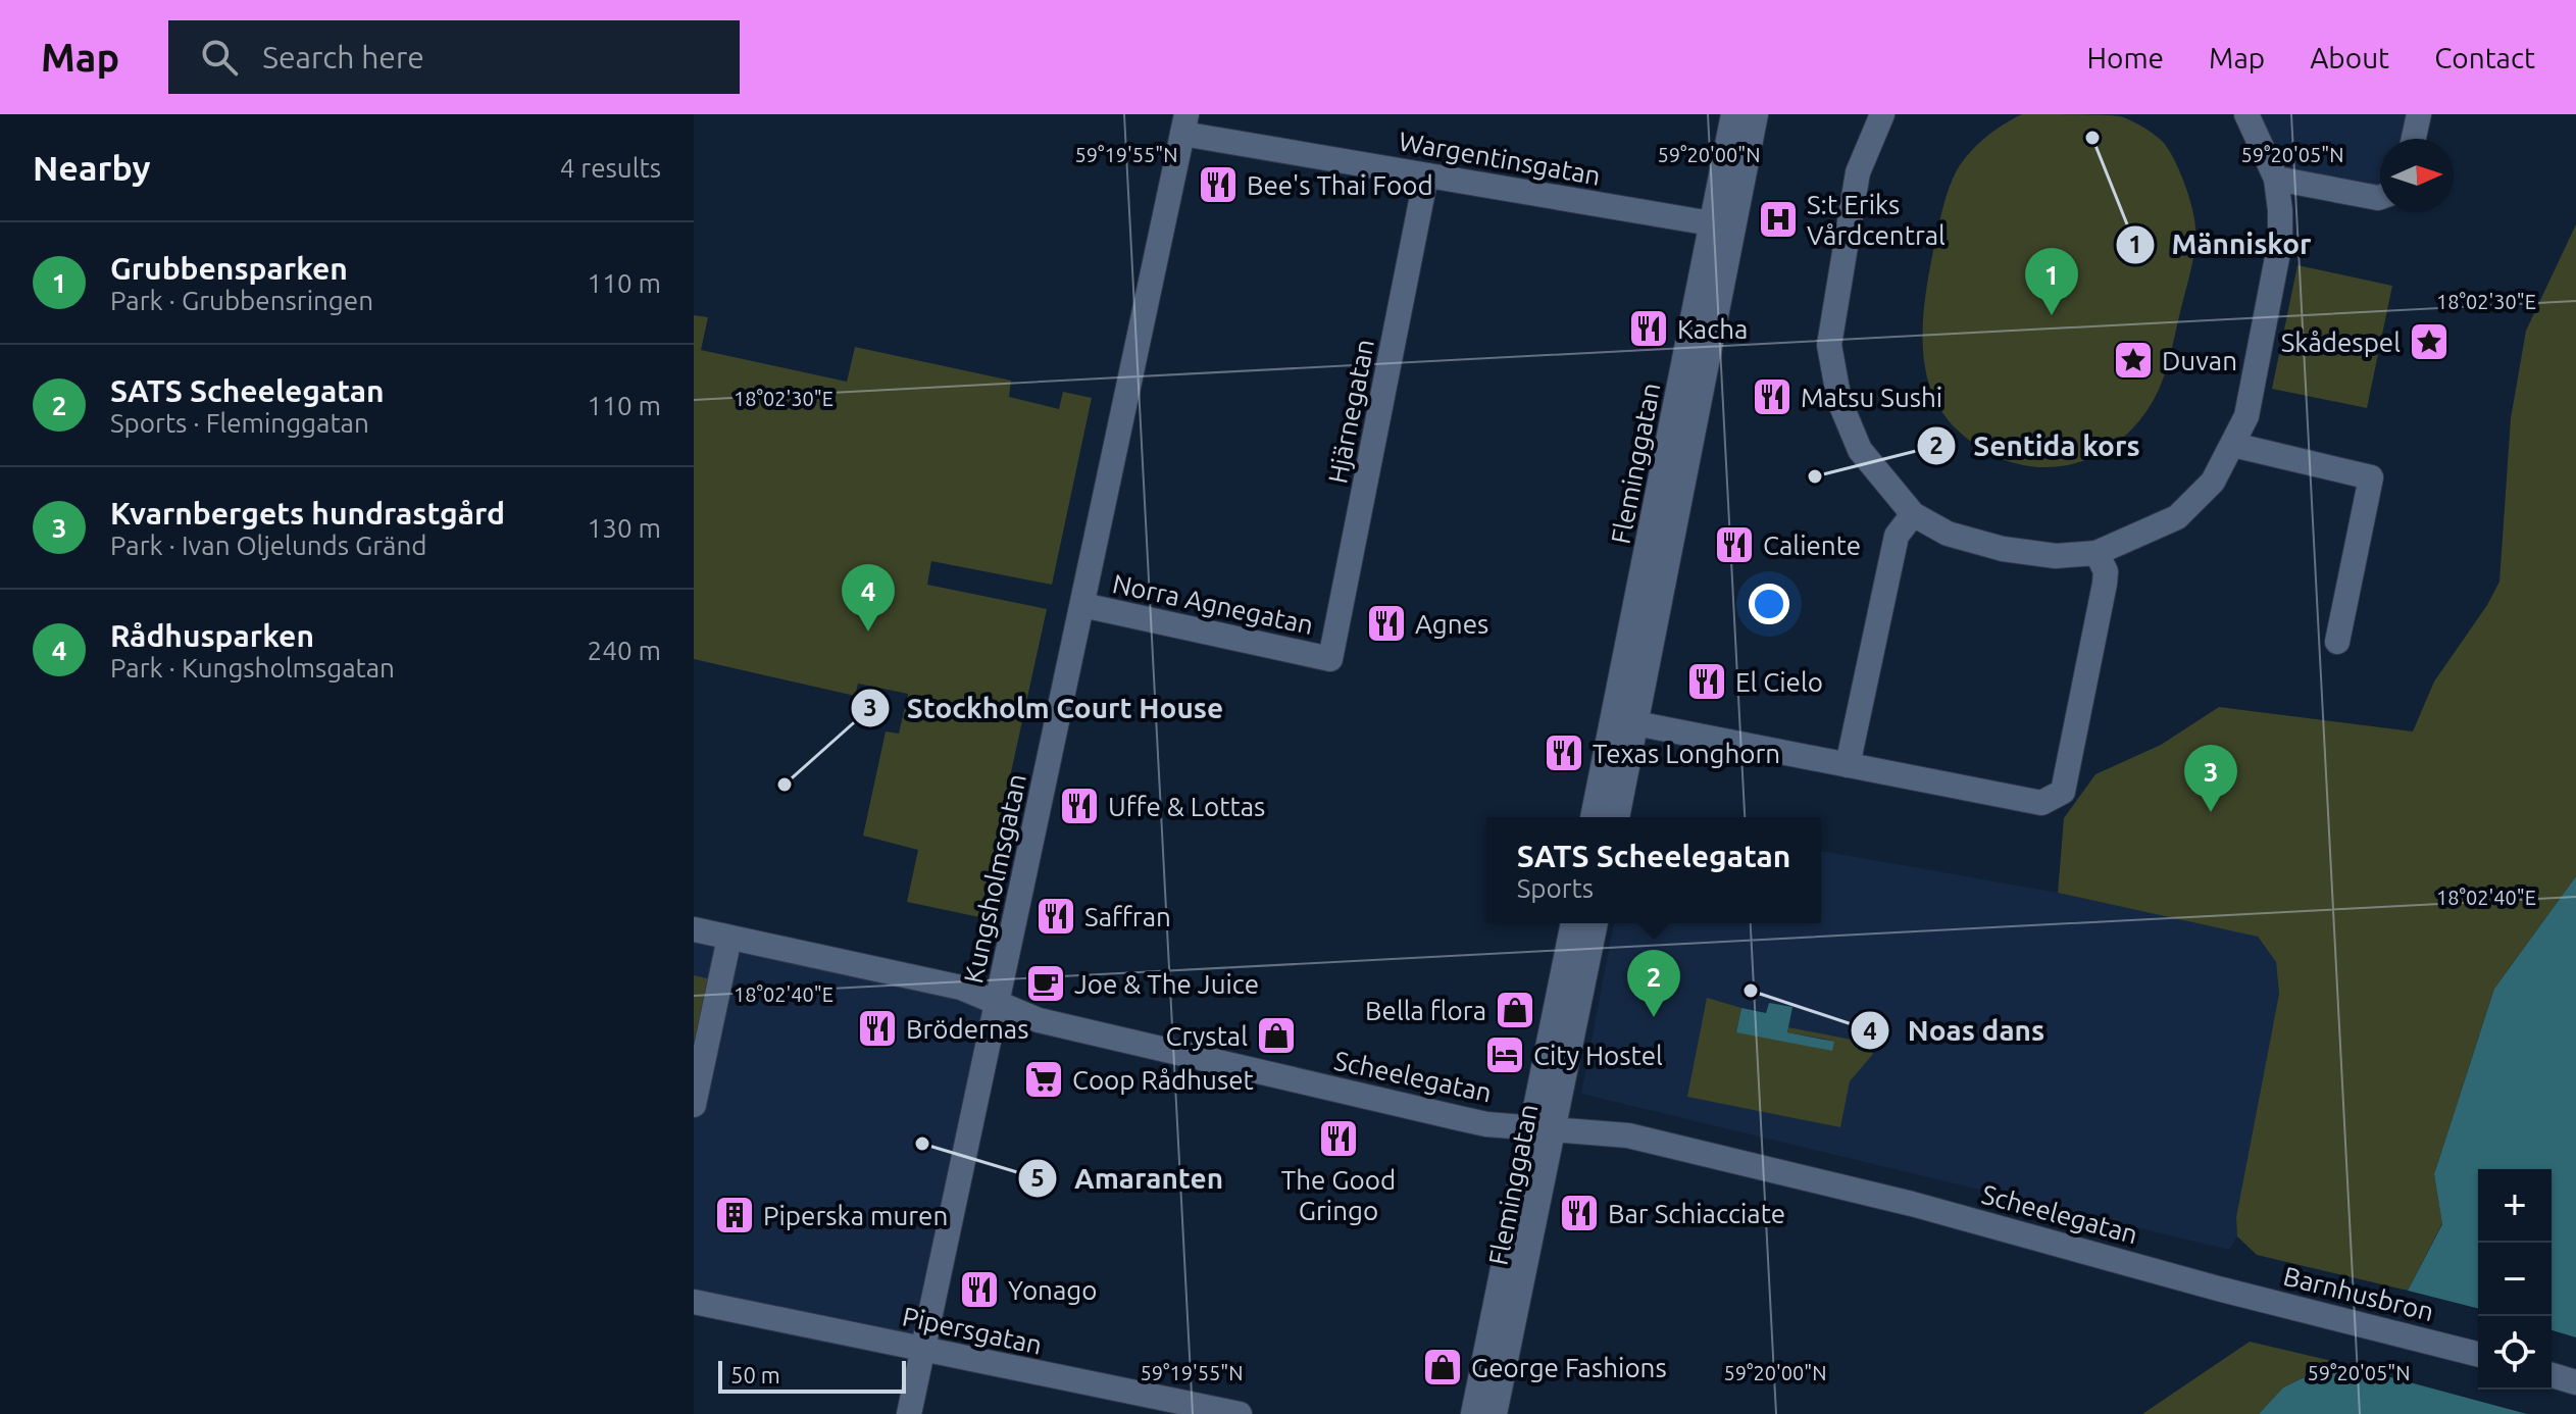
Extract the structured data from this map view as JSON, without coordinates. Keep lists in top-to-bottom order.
{
  "streets": {
    "street": [
      "Wargentinsgatan",
      "Hjärnegatan",
      "Fleminggatan",
      "Norra Agnegatan",
      "Kungsholmsgatan",
      "Scheelegatan",
      "Barnhusbron",
      "Pipersgatan"
    ]
  },
  "crossings": [
    ["Wargentinsgatan", "Hjärnegatan"],
    ["Wargentinsgatan", "Fleminggatan"],
    ["Wargentinsgatan", "Kungsholmsgatan"],
    ["Hjärnegatan", "Norra Agnegatan"],
    ["Fleminggatan", "Scheelegatan"],
    ["Norra Agnegatan", "Kungsholmsgatan"],
    ["Kungsholmsgatan", "Scheelegatan"],
    ["Kungsholmsgatan", "Pipersgatan"],
    ["Scheelegatan", "Barnhusbron"]
  ],
  "places": {
    "other": [
      "Människor",
      "Sentida kors",
      "Stockholm Court House",
      "Noas dans",
      "Amaranten"
    ],
    "restaurant": [
      "Bee's Thai Food",
      "Kacha",
      "Matsu Sushi",
      "Caliente",
      "Agnes",
      "El Cielo",
      "Texas Longhorn",
      "Uffe & Lottas",
      "Saffran",
      "Brödernas",
      "The Good Gringo",
      "Bar Schiacciate",
      "Yonago"
    ],
    "hospital": ["S:t Eriks Vårdcentral"],
    "place": ["Skådespel", "Duvan"],
    "cafe": ["Joe & The Juice"],
    "shop": ["Bella flora", "Crystal", "George Fashions"],
    "hotel": ["City Hostel"],
    "supermarket": ["Coop Rådhuset"],
    "building": ["Piperska muren"]
  },
  "scale_bar": "50 m",
  "north": "right",
  "page": {
    "header": "Map",
    "search": "Search here",
    "nav": [
      "Home",
      "Map",
      "About",
      "Contact"
    ],
    "heading": ["Nearby", "4 results"],
    "list": [
      {
        "mark": "1",
        "name": "Grubbensparken",
        "note": "Park · Grubbensringen",
        "value": "110 m"
      },
      {
        "mark": "2",
        "name": "SATS Scheelegatan",
        "note": "Sports · Fleminggatan",
        "value": "110 m"
      },
      {
        "mark": "3",
        "name": "Kvarnbergets hundrastgård",
        "note": "Park · Ivan Oljelunds Gränd",
        "value": "130 m"
      },
      {
        "mark": "4",
        "name": "Rådhusparken",
        "note": "Park · Kungsholmsgatan",
        "value": "240 m"
      }
    ],
    "pins": [
      "1",
      "4",
      "3",
      "2"
    ],
    "popup": ["SATS Scheelegatan", "Sports"],
    "map_buttons": ["+", "−"],
    "scale": "50 m"
  },
  "coordinates": [
    "59°19'55\"N",
    "59°20'00\"N",
    "59°20'05\"N",
    "18°02'30\"E",
    "18°02'40\"E"
  ]
}
